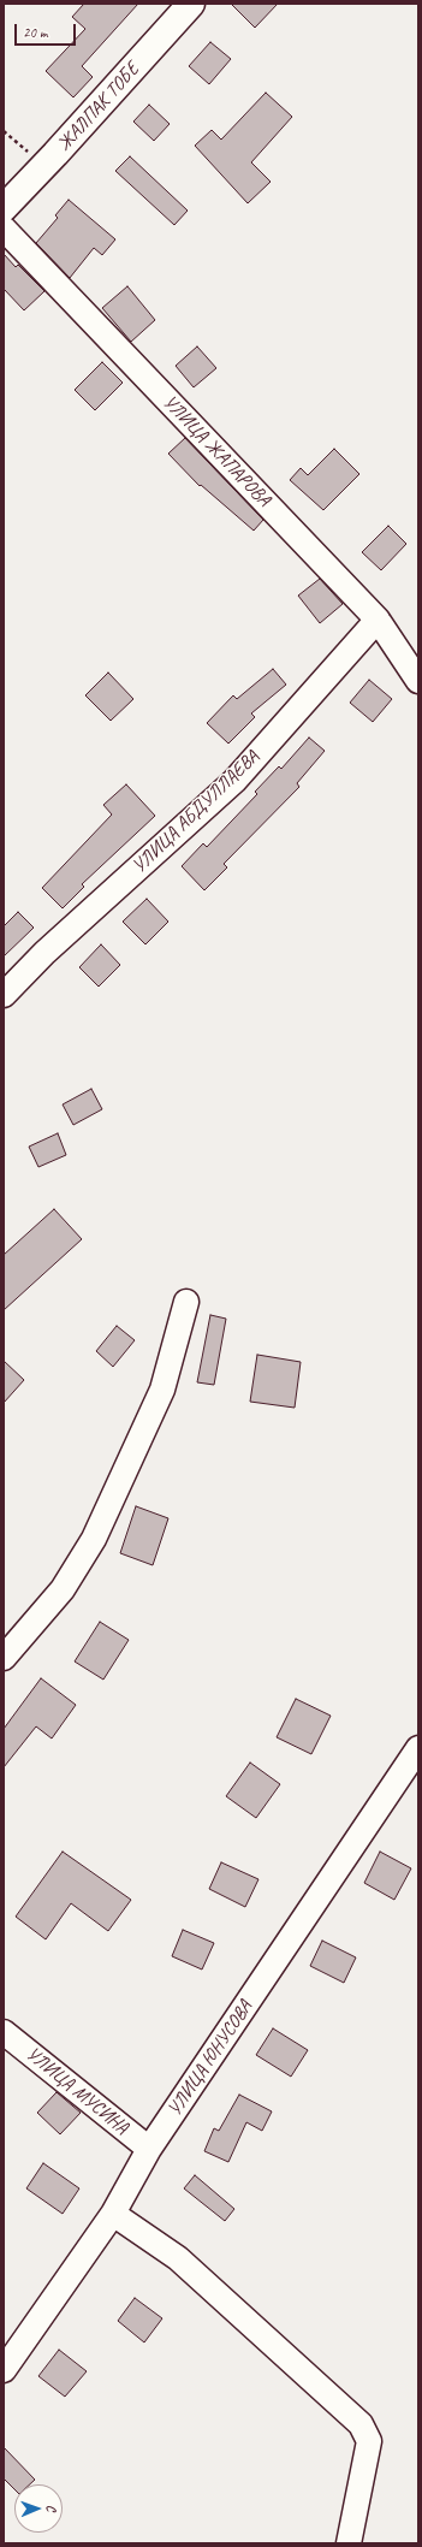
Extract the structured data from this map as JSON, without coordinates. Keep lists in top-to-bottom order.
{
  "streets": {
    "main road": ["ЖАЛПАК ТОБЕ"],
    "street": [
      "УЛИЦА ЖАПАРОВА",
      "УЛИЦА АБДУЛЛАЕВА",
      "УЛИЦА ЮНУСОВА",
      "УЛИЦА МУСИНА"
    ]
  },
  "crossings": [
    ["УЛИЦА ЖАПАРОВА", "УЛИЦА АБДУЛЛАЕВА"],
    ["УЛИЦА ЮНУСОВА", "УЛИЦА МУСИНА"]
  ],
  "scale_bar": "20 m",
  "north": "right"
}
